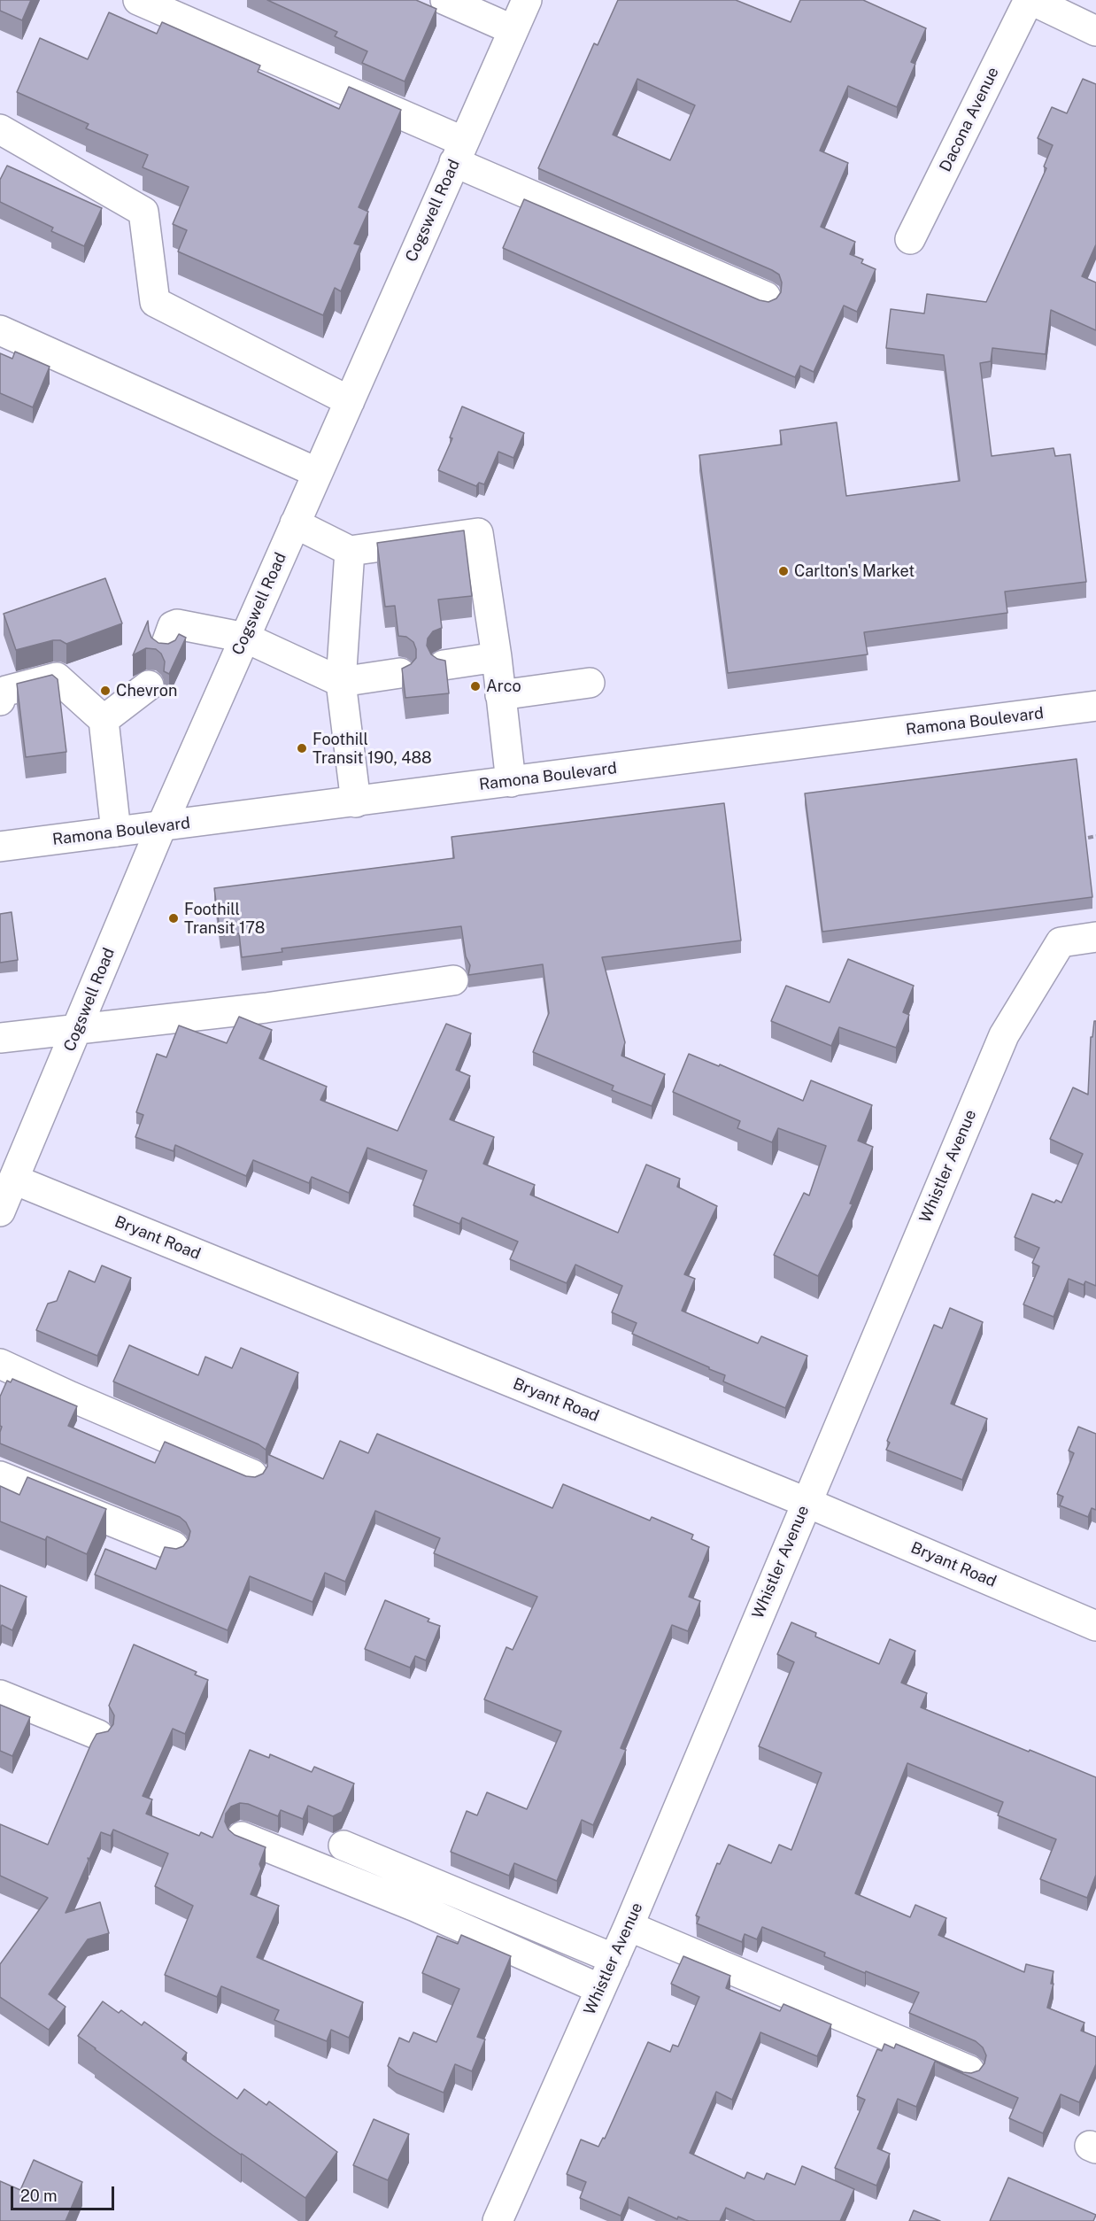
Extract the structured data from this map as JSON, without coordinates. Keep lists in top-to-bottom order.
{
  "streets": {
    "street": [
      "Dacona Avenue",
      "Cogswell Road",
      "Ramona Boulevard",
      "Whistler Avenue",
      "Bryant Road"
    ]
  },
  "crossings": [
    ["Cogswell Road", "Ramona Boulevard"],
    ["Cogswell Road", "Bryant Road"],
    ["Whistler Avenue", "Bryant Road"]
  ],
  "places": [
    "Carlton's Market",
    "Arco",
    "Chevron",
    "Foothill Transit 190, 488",
    "Foothill Transit 178"
  ],
  "scale_bar": "20 m"
}
